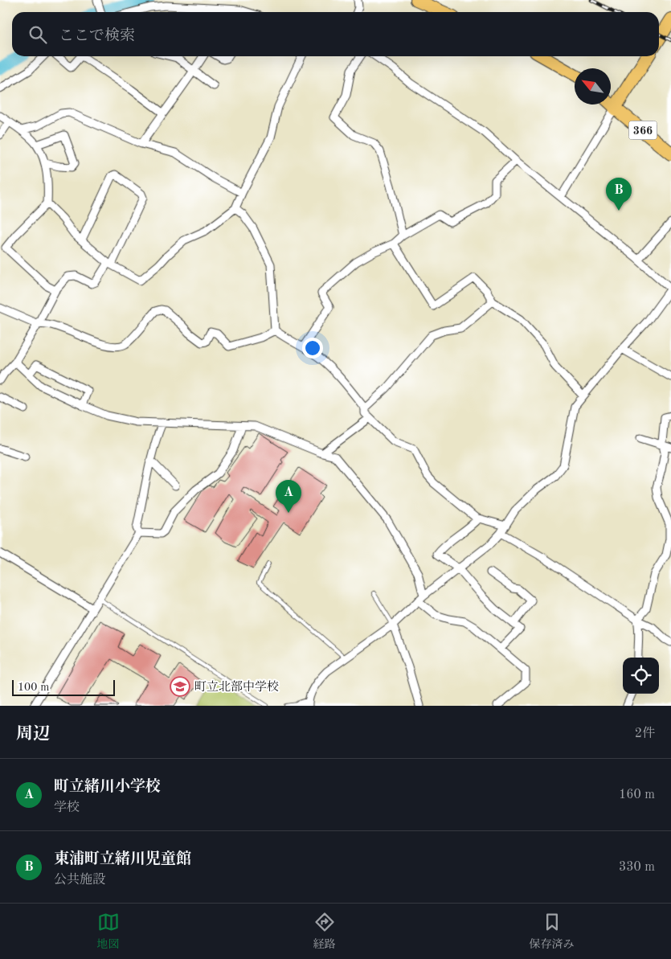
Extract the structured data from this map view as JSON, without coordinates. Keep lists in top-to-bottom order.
{
  "streets": {
    "highway": ["366"]
  },
  "places": {
    "school or university": ["町立北部中学校"]
  },
  "scale_bar": "100 m",
  "north": "top left",
  "page": {
    "search": "ここで検索",
    "pins": ["B", "A"],
    "scale": "100 m",
    "heading": ["周辺", "2件"],
    "list": [
      {
        "mark": "A",
        "name": "町立緒川小学校",
        "note": "学校",
        "value": "160 m"
      },
      {
        "mark": "B",
        "name": "東浦町立緒川児童館",
        "note": "公共施設",
        "value": "330 m"
      }
    ],
    "nav": ["地図", "経路", "保存済み"]
  }
}
